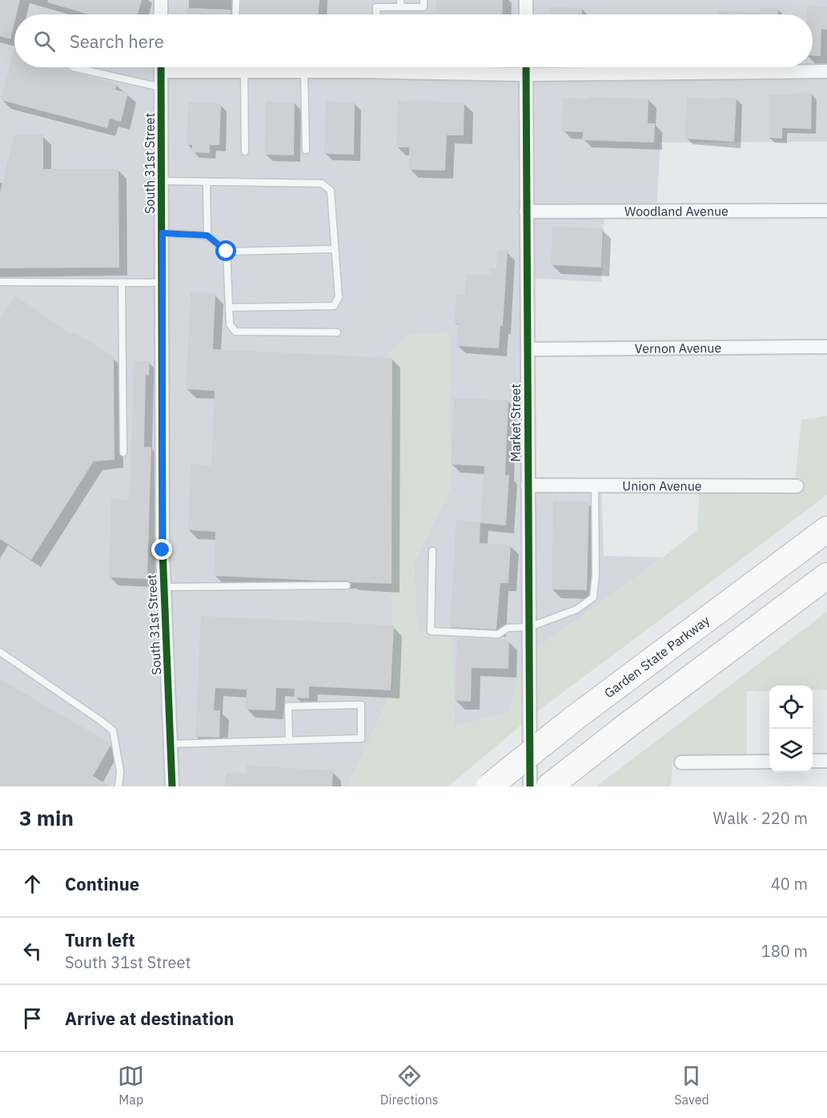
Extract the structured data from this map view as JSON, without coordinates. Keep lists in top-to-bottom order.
{
  "streets": {
    "highway": ["Garden State Parkway"],
    "street": [
      "South 31st Street",
      "Woodland Avenue",
      "Vernon Avenue",
      "Market Street",
      "Union Avenue"
    ]
  },
  "crossings": [
    ["Woodland Avenue", "Market Street"],
    ["Vernon Avenue", "Market Street"],
    ["Market Street", "Union Avenue"]
  ],
  "page": {
    "search": "Search here",
    "heading": ["3 min", "Walk · 220 m"],
    "list": [
      ["Continue", "40 m"],
      ["Turn left", "South 31st Street", "180 m"],
      "Arrive at destination"
    ],
    "nav": ["Map", "Directions", "Saved"]
  }
}
